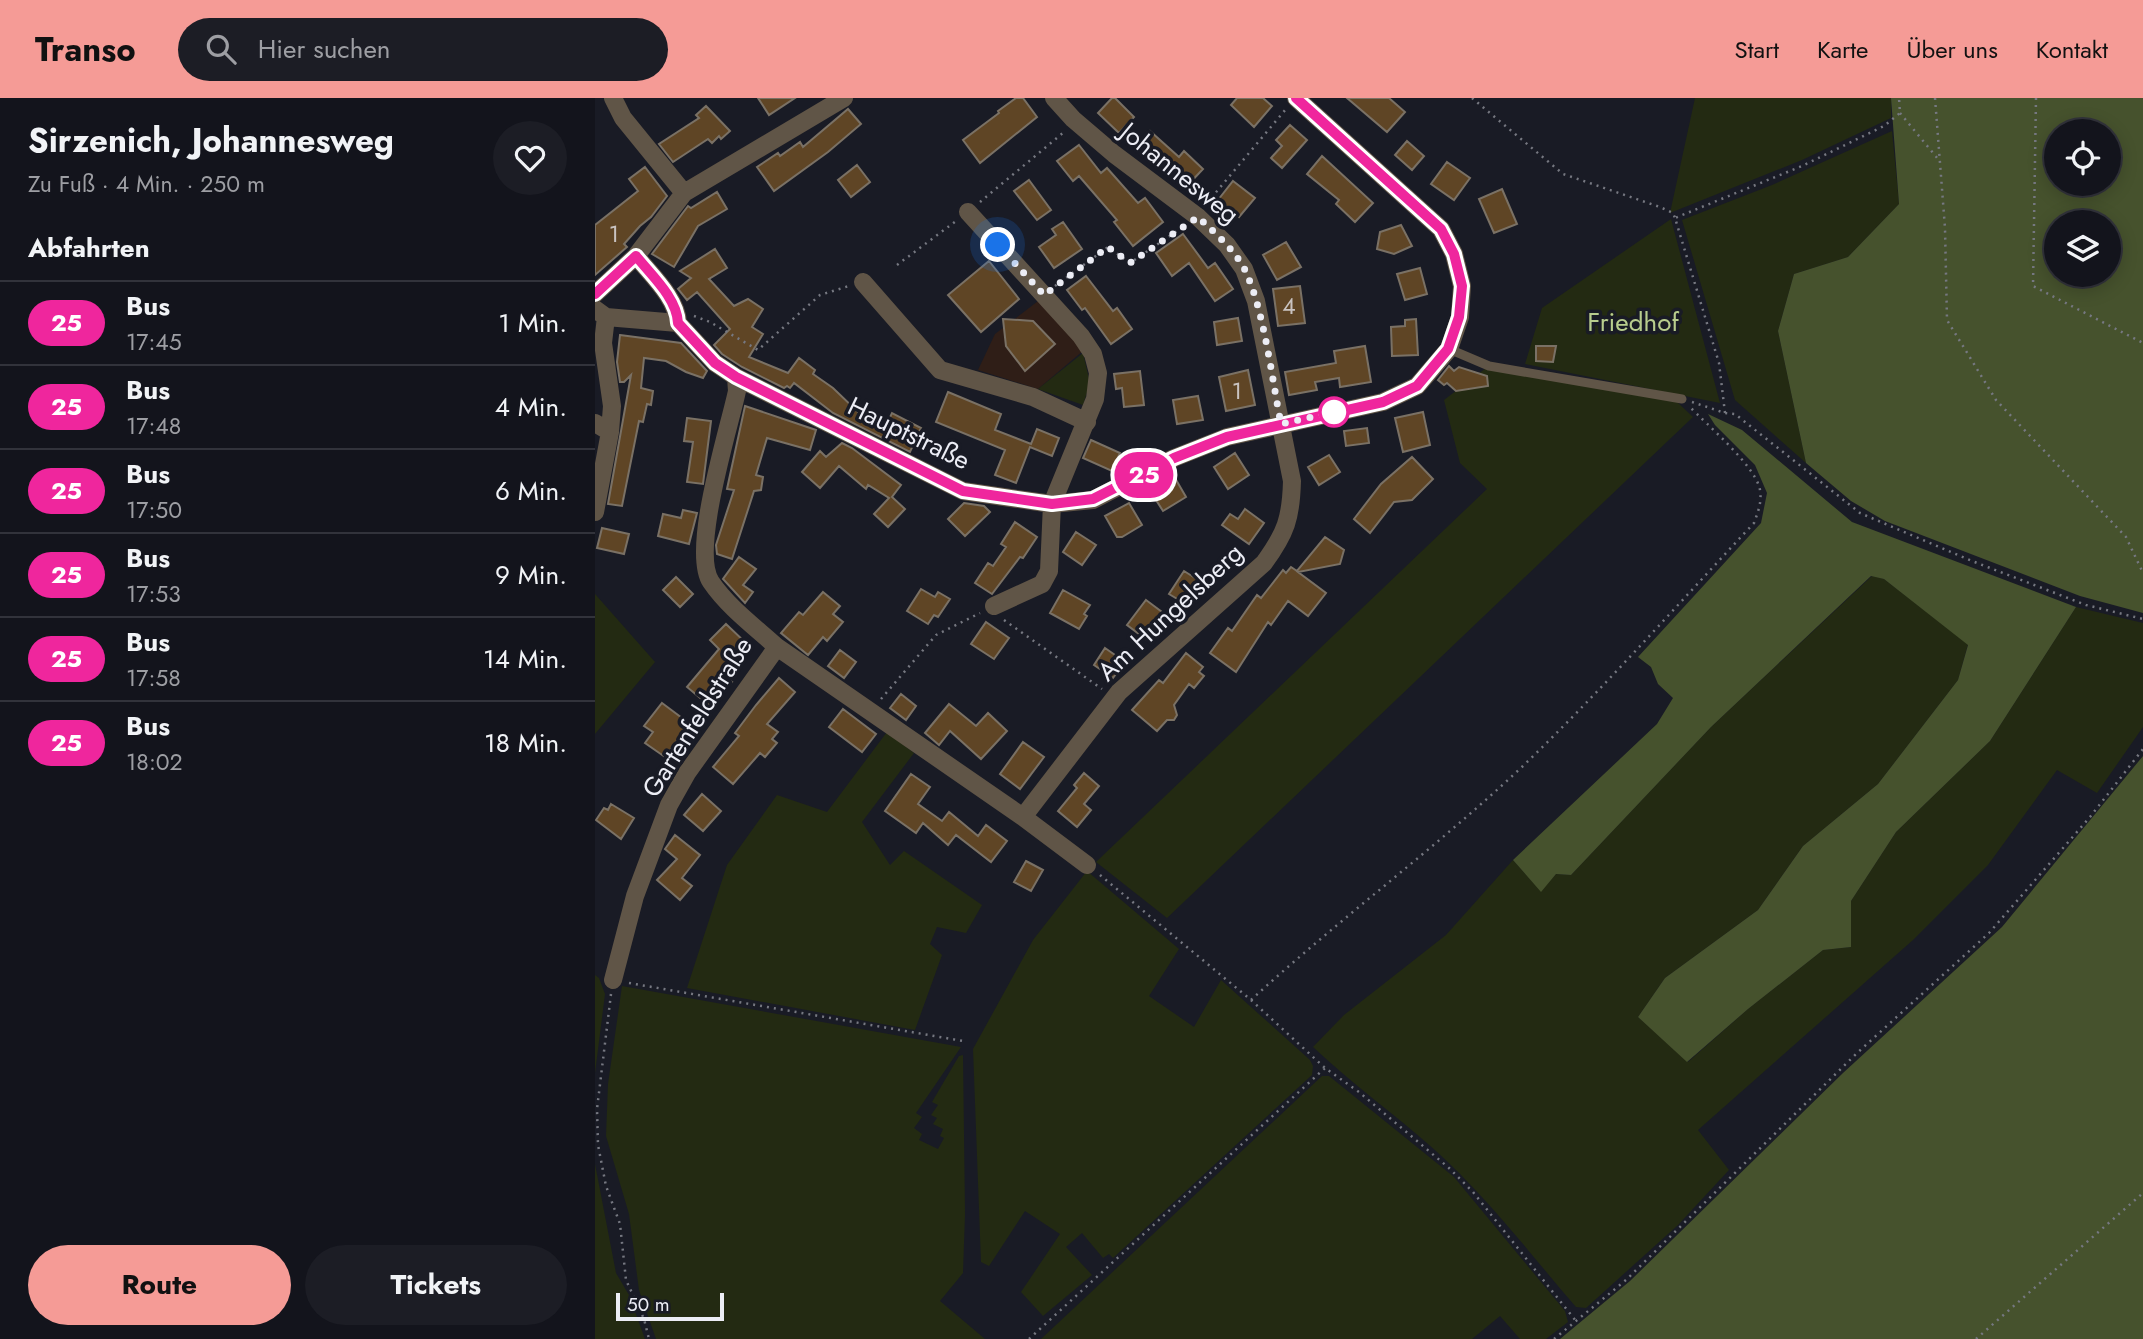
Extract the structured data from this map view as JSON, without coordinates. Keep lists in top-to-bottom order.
{
  "streets": {
    "street": [
      "Johannesweg",
      "Hauptstraße",
      "Am Hungelsberg",
      "Gartenfeldstraße"
    ]
  },
  "crossings": [
    ["Johannesweg", "Hauptstraße"],
    ["Johannesweg", "Am Hungelsberg"],
    ["Hauptstraße", "Am Hungelsberg"],
    ["Hauptstraße", "Gartenfeldstraße"]
  ],
  "parks": ["Friedhof"],
  "lines": ["bus line 25"],
  "house_numbers": ["1", "4", "1"],
  "scale_bar": "50 m",
  "page": {
    "header": "Transo",
    "search": "Hier suchen",
    "nav": [
      "Start",
      "Karte",
      "Über uns",
      "Kontakt"
    ],
    "heading": [
      ["Sirzenich, Johannesweg", "Zu Fuß · 4 Min. · 250 m"],
      "Abfahrten"
    ],
    "on_map": "25",
    "list": [
      {
        "mark": "25",
        "name": "Bus",
        "note": "17:45",
        "value": "1 Min."
      },
      {
        "mark": "25",
        "name": "Bus",
        "note": "17:48",
        "value": "4 Min."
      },
      {
        "mark": "25",
        "name": "Bus",
        "note": "17:50",
        "value": "6 Min."
      },
      {
        "mark": "25",
        "name": "Bus",
        "note": "17:53",
        "value": "9 Min."
      },
      {
        "mark": "25",
        "name": "Bus",
        "note": "17:58",
        "value": "14 Min."
      },
      {
        "mark": "25",
        "name": "Bus",
        "note": "18:02",
        "value": "18 Min."
      }
    ],
    "buttons": ["Route", "Tickets"],
    "scale": "50 m"
  }
}
